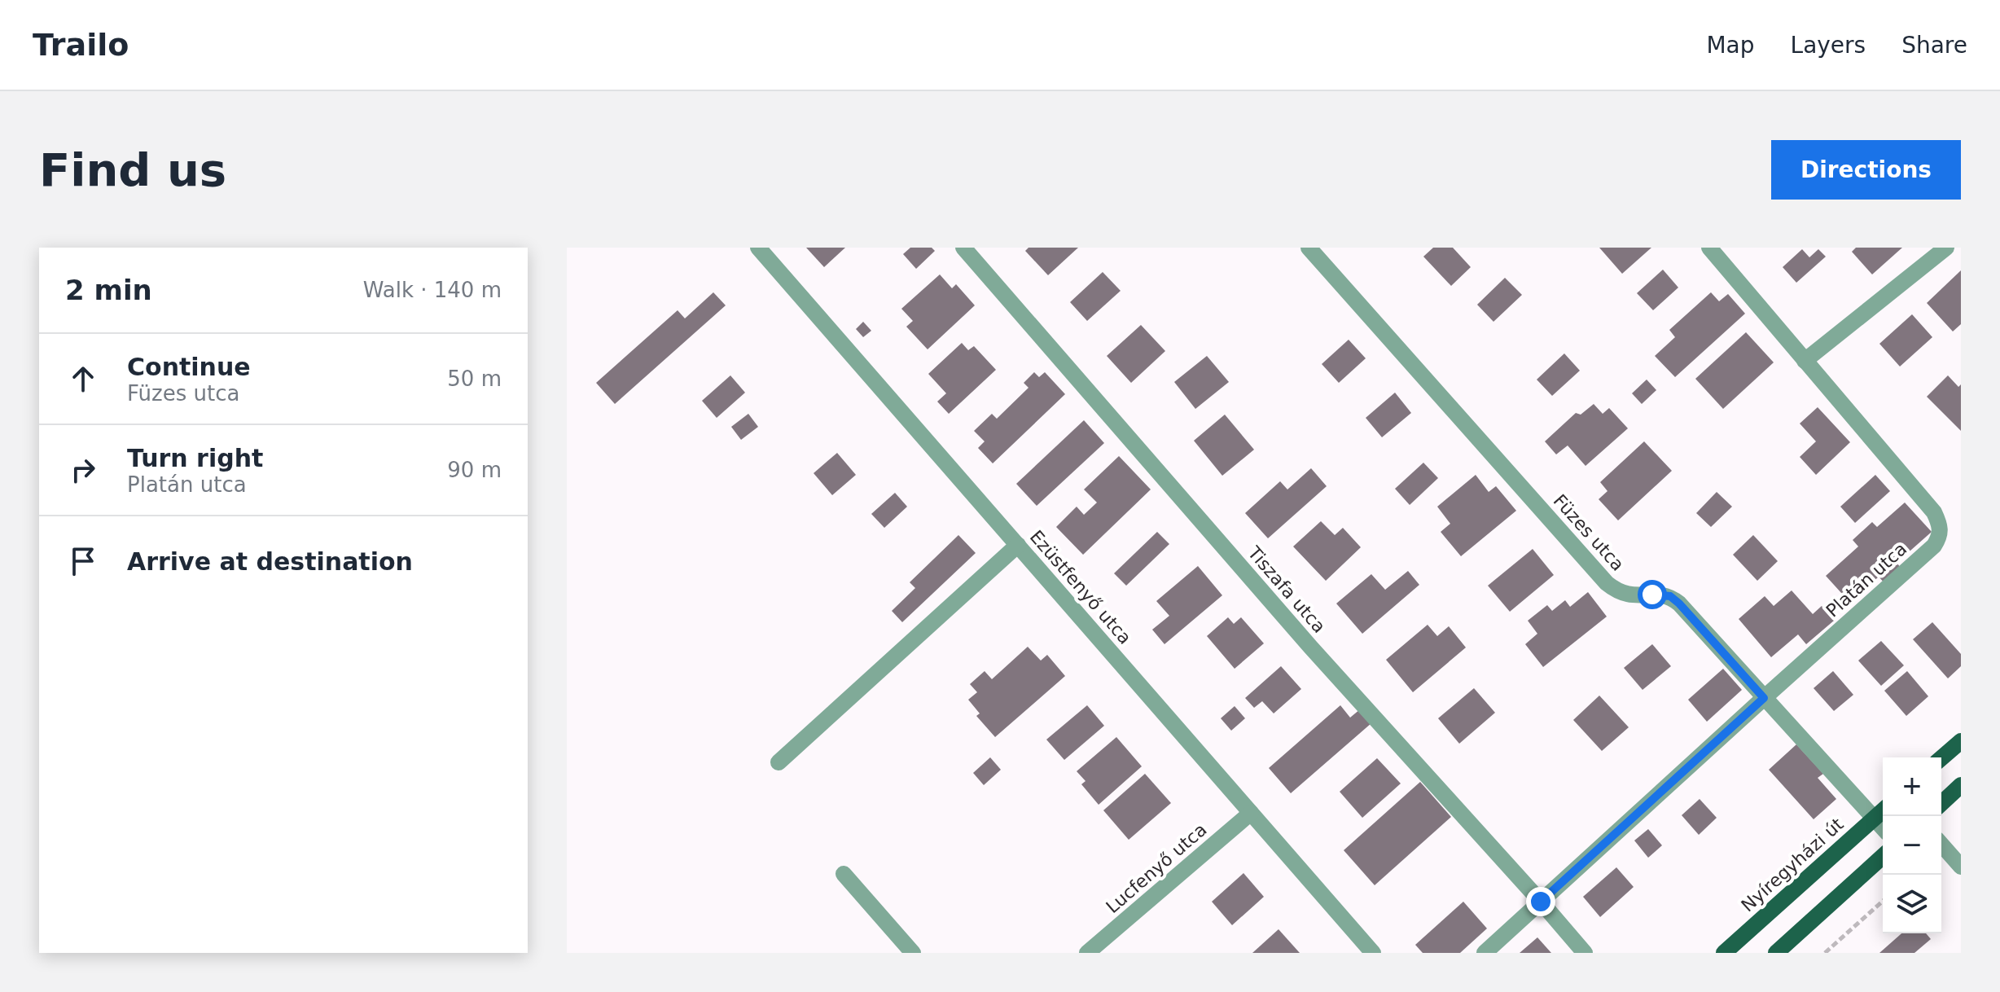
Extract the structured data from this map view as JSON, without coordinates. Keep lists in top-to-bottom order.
{
  "streets": {
    "main road": ["Nyíregyházi út"],
    "street": [
      "Füzes utca",
      "Platán utca",
      "Ezüstfenyő utca",
      "Tiszafa utca",
      "Lucfenyő utca"
    ]
  },
  "crossings": [
    ["Füzes utca", "Platán utca"],
    ["Füzes utca", "Nyíregyházi út"],
    ["Platán utca", "Tiszafa utca"],
    ["Ezüstfenyő utca", "Lucfenyő utca"]
  ],
  "page": {
    "header": "Trailo",
    "nav": ["Map", "Layers", "Share"],
    "buttons": "Directions",
    "title": "Find us",
    "heading": ["2 min", "Walk · 140 m"],
    "list": [
      ["Continue", "Füzes utca", "50 m"],
      ["Turn right", "Platán utca", "90 m"],
      "Arrive at destination"
    ],
    "map_buttons": ["+", "−"]
  }
}
